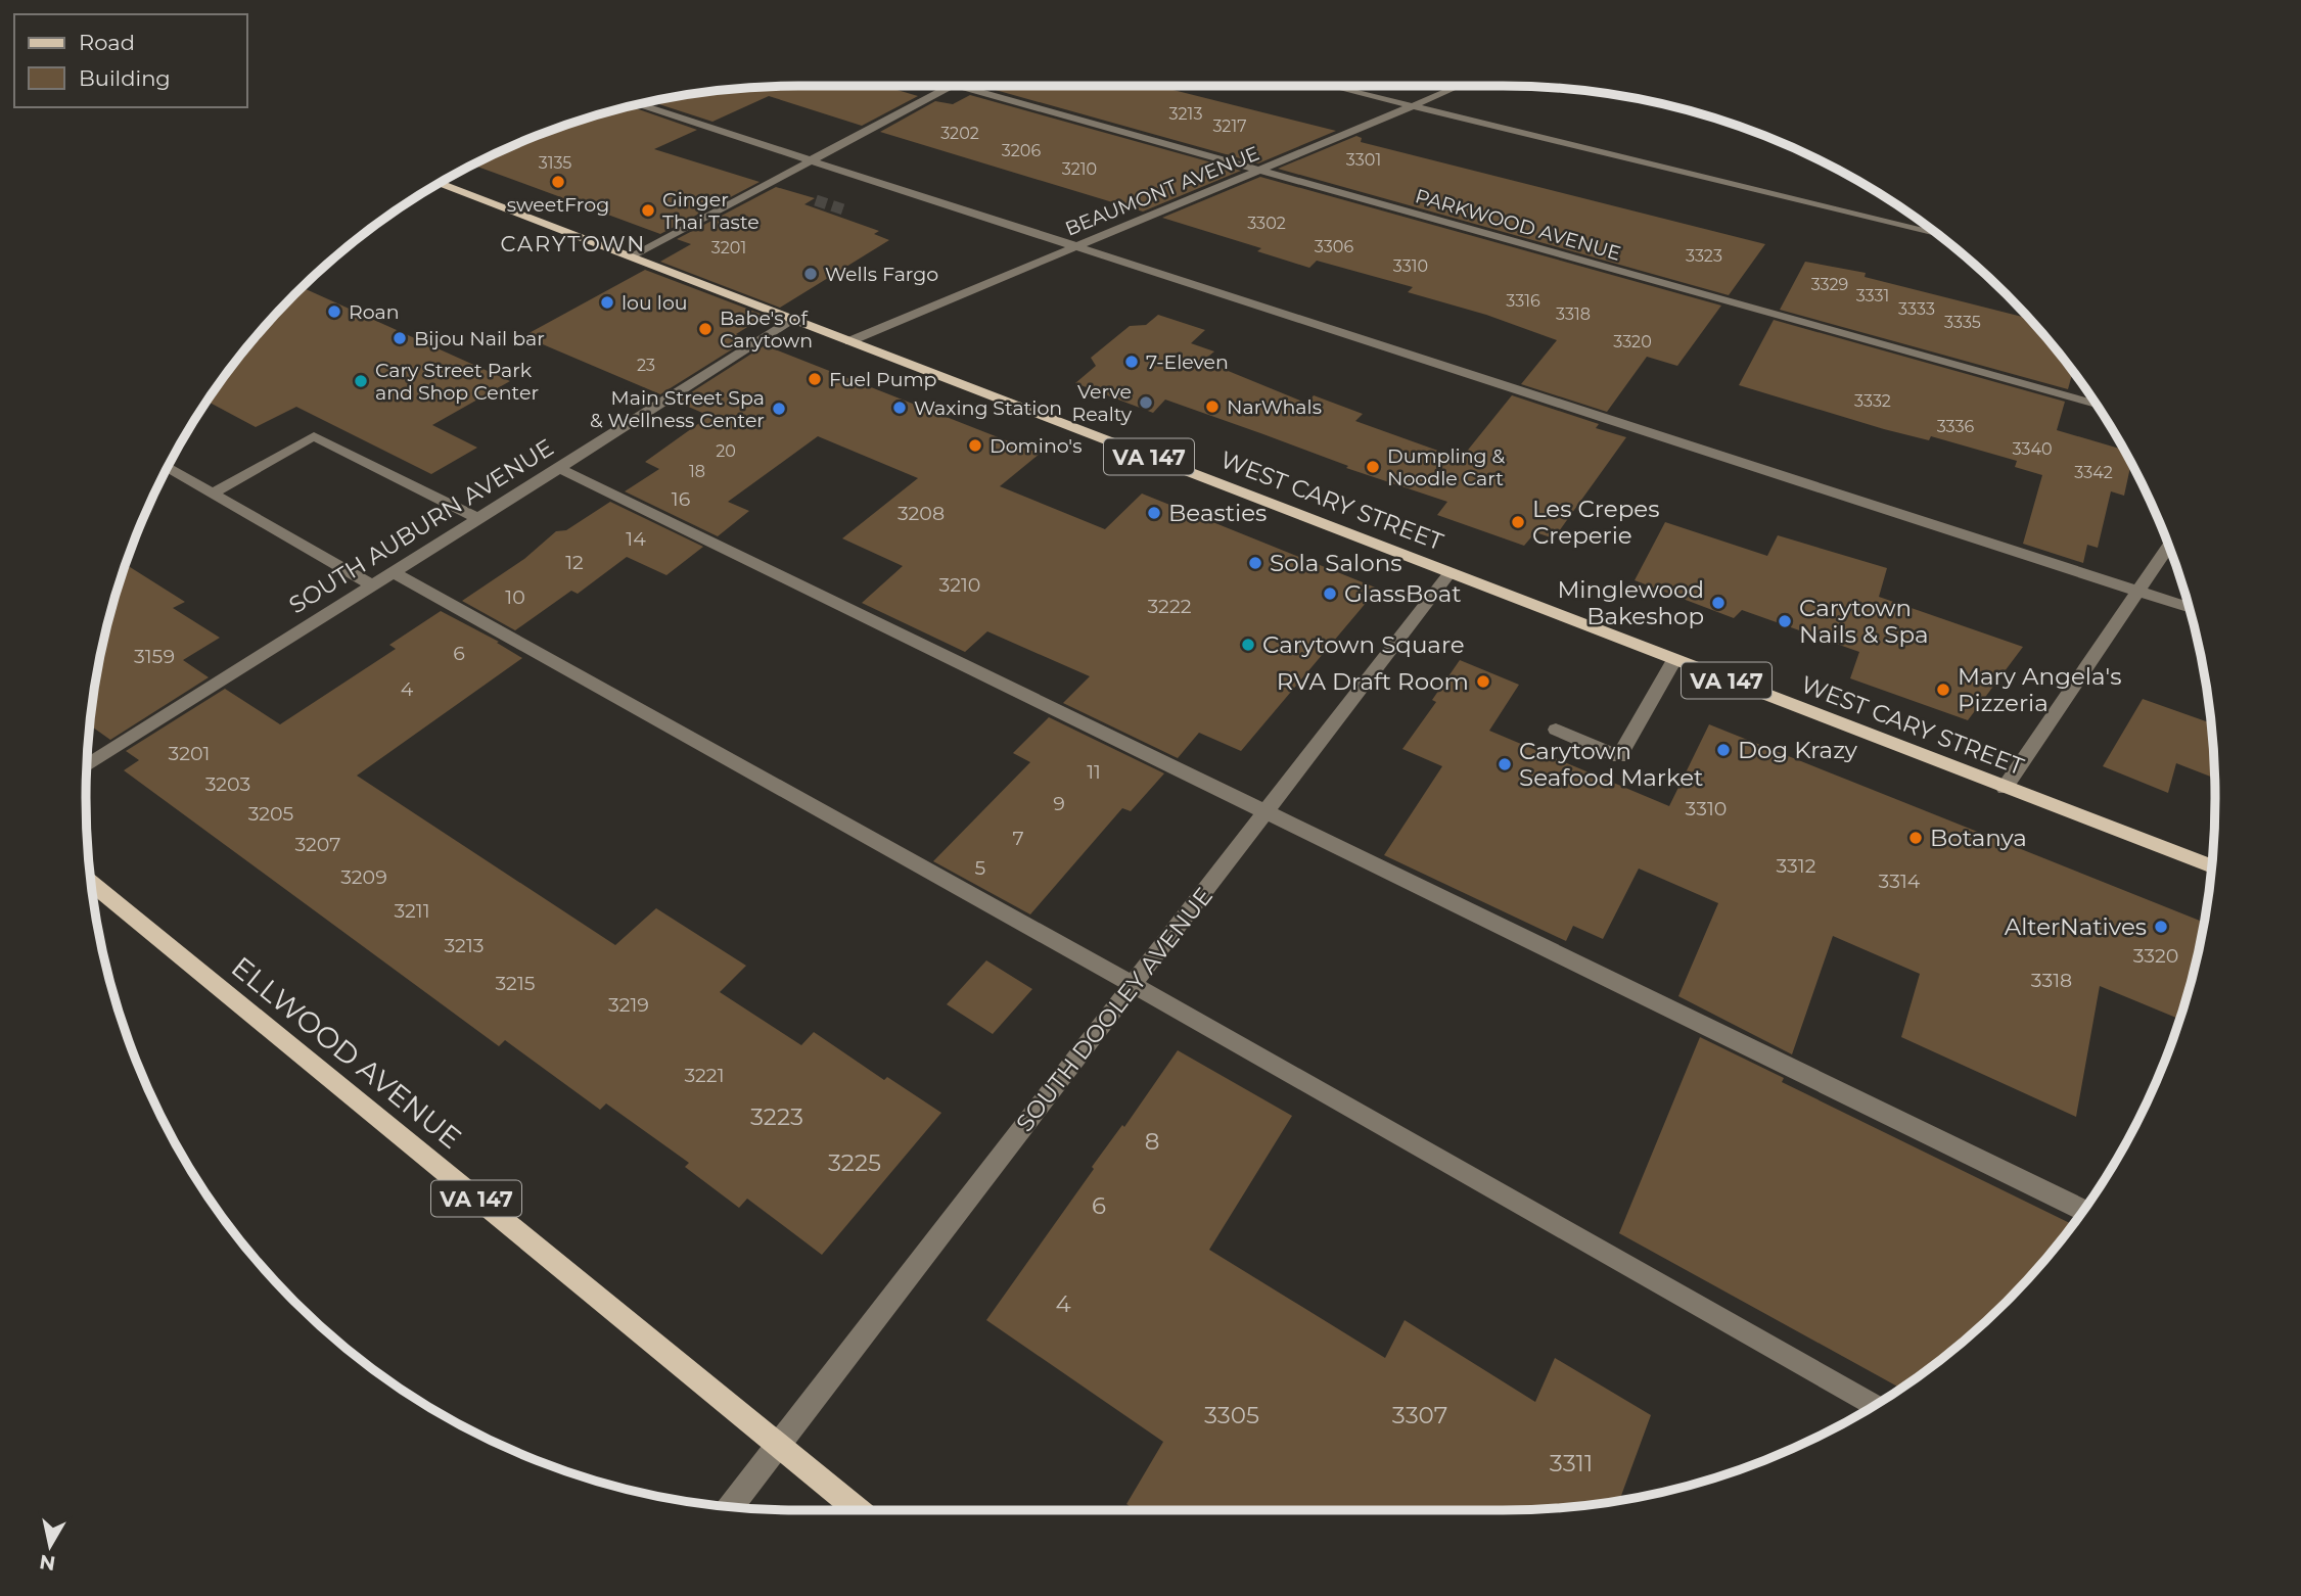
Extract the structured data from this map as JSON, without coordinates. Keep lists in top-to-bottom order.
{
  "streets": {
    "main road": ["VA 147", "WEST CARY STREET", "ELLWOOD AVENUE"],
    "street": [
      "BEAUMONT AVENUE",
      "PARKWOOD AVENUE",
      "SOUTH AUBURN AVENUE",
      "SOUTH DOOLEY AVENUE"
    ]
  },
  "crossings": [
    ["BEAUMONT AVENUE", "PARKWOOD AVENUE"],
    ["BEAUMONT AVENUE", "WEST CARY STREET"],
    ["WEST CARY STREET", "SOUTH AUBURN AVENUE"],
    ["WEST CARY STREET", "SOUTH DOOLEY AVENUE"],
    ["SOUTH DOOLEY AVENUE", "ELLWOOD AVENUE"]
  ],
  "districts": ["CARYTOWN"],
  "places": [
    "sweetFrog",
    "Ginger Thai Taste",
    "Wells Fargo",
    "lou lou",
    "Roan",
    "Babe's of Carytown",
    "Bijou Nail bar",
    "7-Eleven",
    "Fuel Pump",
    "Cary Street Park and Shop Center",
    "Verve Realty",
    "NarWhals",
    "Waxing Station",
    "Main Street Spa & Wellness Center",
    "Domino's",
    "Dumpling & Noodle Cart",
    "Beasties",
    "Les Crepes Creperie",
    "Sola Salons",
    "GlassBoat",
    "Minglewood Bakeshop",
    "Carytown Nails & Spa",
    "Carytown Square",
    "RVA Draft Room",
    "Mary Angela's Pizzeria",
    "Dog Krazy",
    "Carytown Seafood Market",
    "Botanya",
    "AlterNatives"
  ],
  "house_numbers": [
    "3213",
    "3217",
    "3202",
    "3206",
    "3301",
    "3135",
    "3210",
    "3302",
    "3306",
    "3201",
    "3323",
    "3310",
    "3329",
    "3331",
    "3316",
    "3333",
    "3318",
    "3335",
    "3320",
    "23",
    "3332",
    "3336",
    "3340",
    "20",
    "18",
    "3342",
    "16",
    "3208",
    "14",
    "12",
    "3210",
    "10",
    "3222",
    "6",
    "3159",
    "4",
    "3201",
    "11",
    "3203",
    "9",
    "3310",
    "3205",
    "7",
    "3207",
    "3312",
    "5",
    "3209",
    "3314",
    "3211",
    "3213",
    "3320",
    "3318",
    "3215",
    "3219",
    "3221",
    "3223",
    "8",
    "3225",
    "6",
    "4",
    "3305",
    "3307",
    "3311"
  ],
  "legend": ["Road", "Building"],
  "north": "bottom"
}
